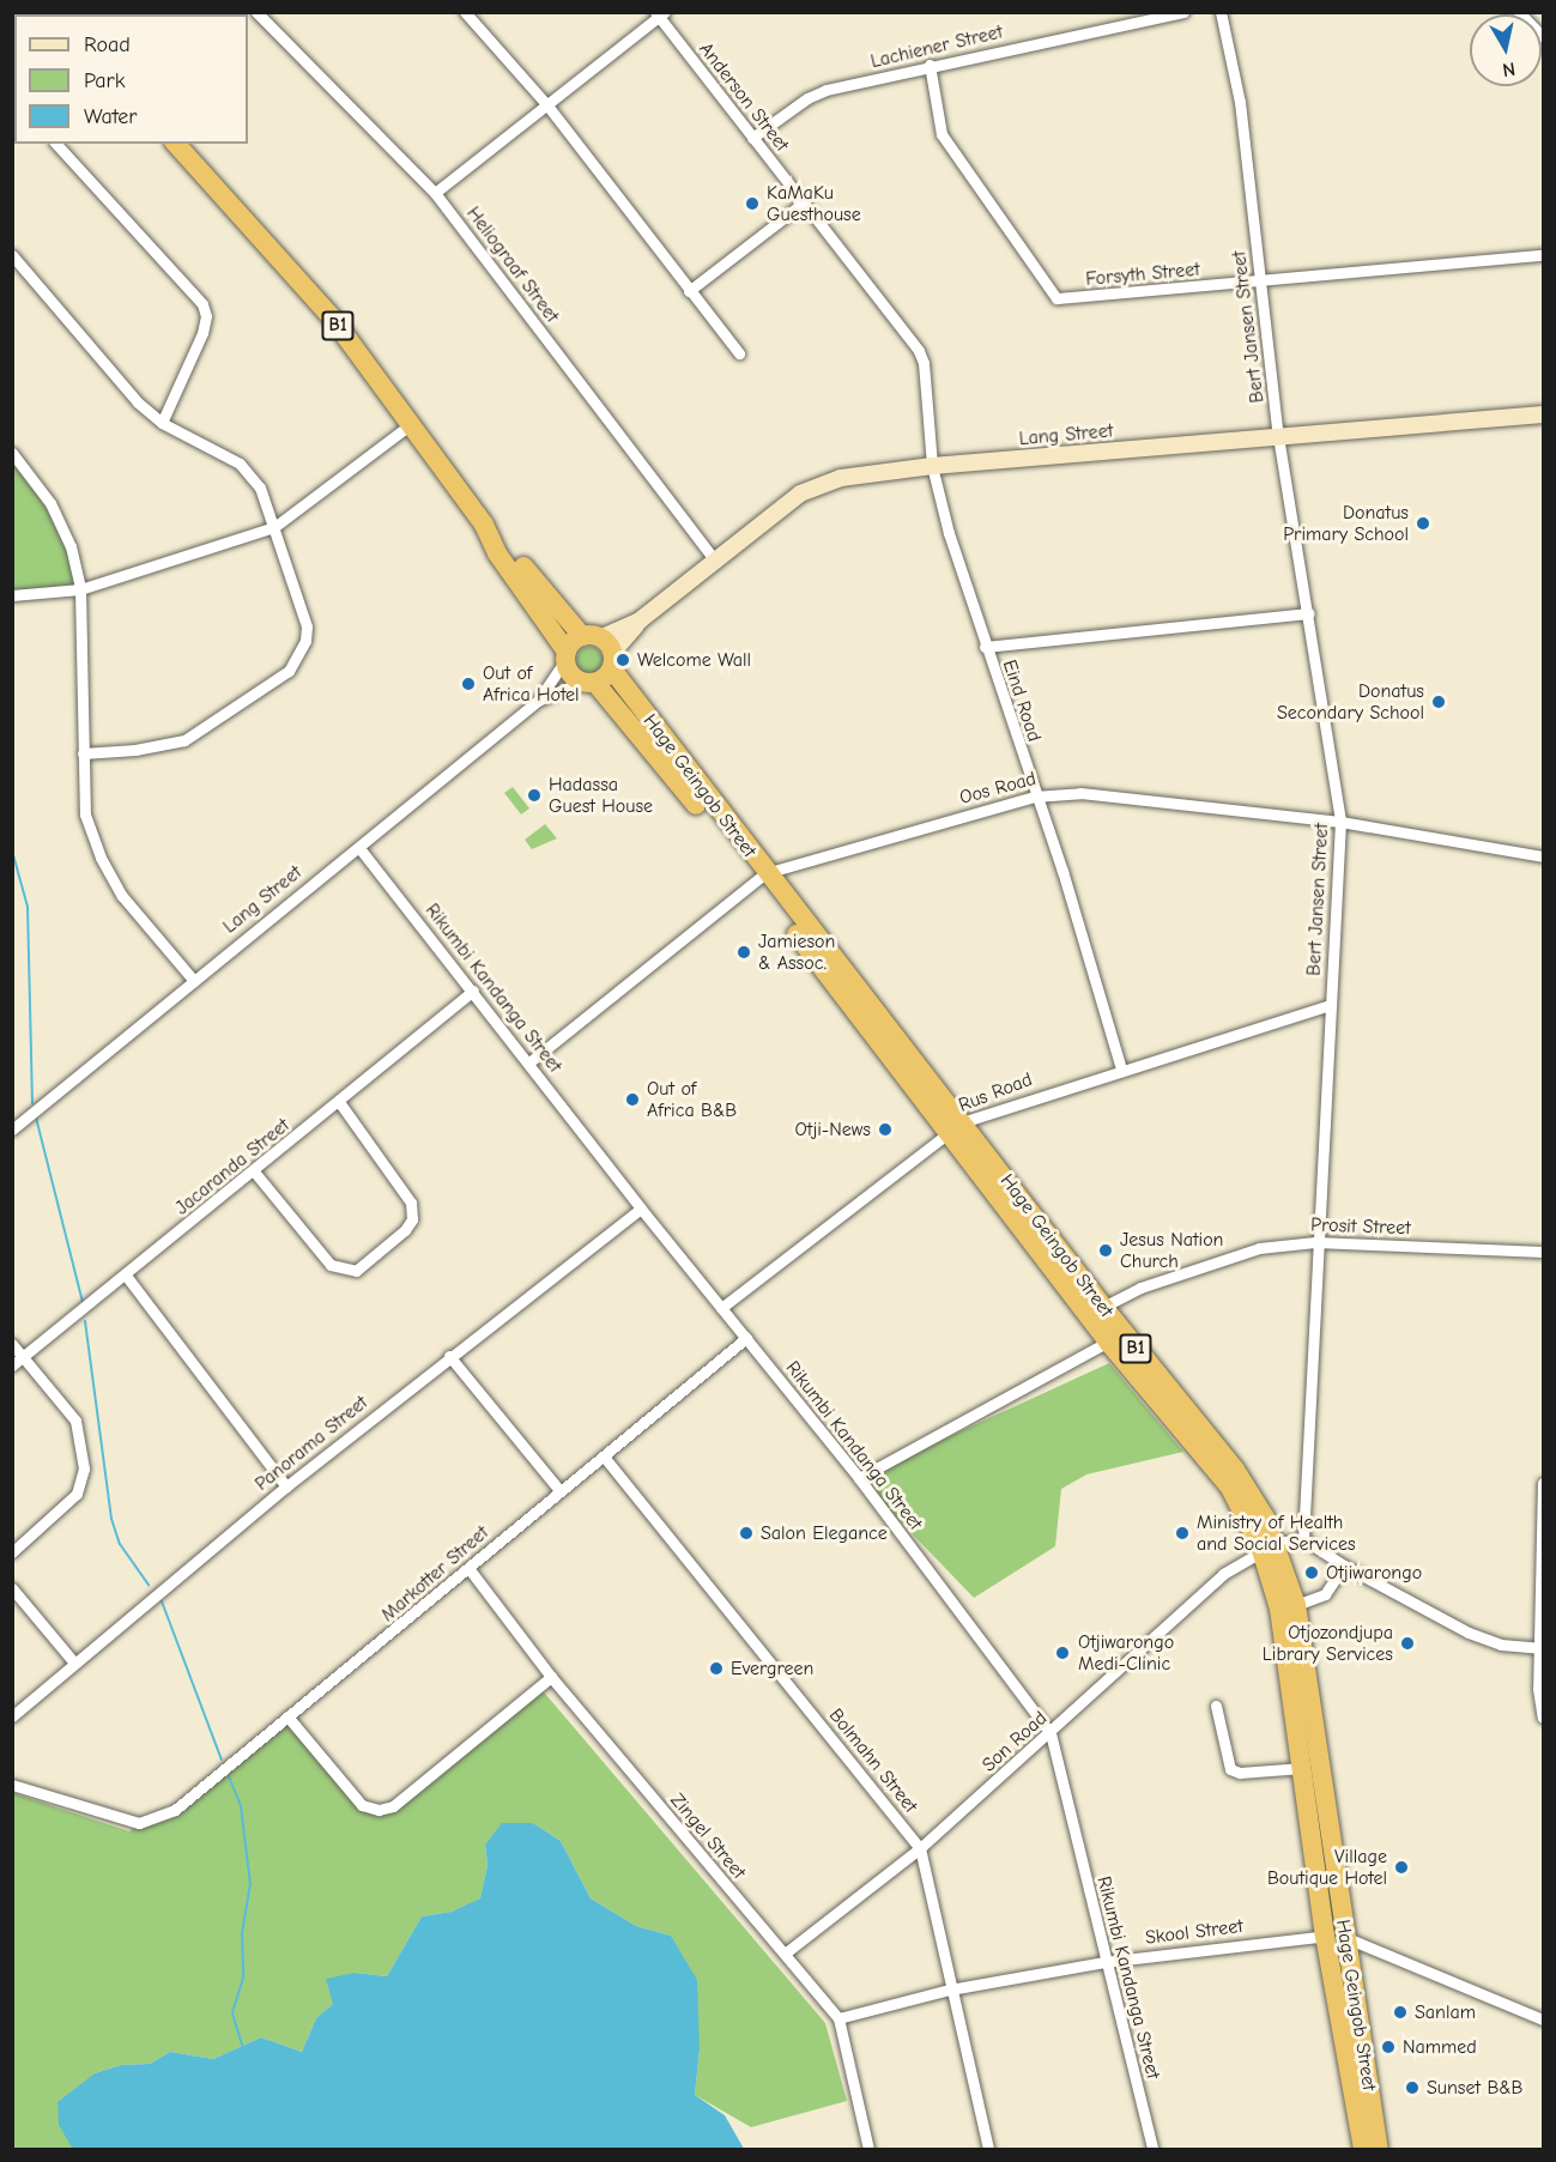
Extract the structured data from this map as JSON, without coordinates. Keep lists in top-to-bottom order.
{
  "streets": {
    "highway": ["B1", "Hage Geingob Street"],
    "street": [
      "Lachiener Street",
      "Anderson Street",
      "Heliograaf Street",
      "Forsyth Street",
      "Bert Jansen Street",
      "Lang Street",
      "Eind Road",
      "Oos Road",
      "Rikumbi Kandanga Street",
      "Rus Road",
      "Jacaranda Street",
      "Prosit Street",
      "Panorama Street",
      "Markotter Street",
      "Son Road",
      "Bolmahn Street",
      "Zingel Street",
      "Skool Street"
    ]
  },
  "crossings": [
    ["Lachiener Street", "Anderson Street"],
    ["Lachiener Street", "Forsyth Street"],
    ["Anderson Street", "Lang Street"],
    ["Anderson Street", "Eind Road"],
    ["Heliograaf Street", "Lang Street"],
    ["Forsyth Street", "Bert Jansen Street"],
    ["B1", "Lang Street"],
    ["B1", "Hage Geingob Street"],
    ["Bert Jansen Street", "Lang Street"],
    ["Bert Jansen Street", "Oos Road"],
    ["Bert Jansen Street", "Rus Road"],
    ["Bert Jansen Street", "Prosit Street"],
    ["Bert Jansen Street", "Son Road"],
    ["Lang Street", "Eind Road"],
    ["Lang Street", "Hage Geingob Street"],
    ["Lang Street", "Rikumbi Kandanga Street"],
    ["Eind Road", "Oos Road"],
    ["Eind Road", "Rus Road"],
    ["Hage Geingob Street", "Oos Road"],
    ["Hage Geingob Street", "Rus Road"],
    ["Hage Geingob Street", "Prosit Street"],
    ["Hage Geingob Street", "Son Road"],
    ["Hage Geingob Street", "Skool Street"],
    ["Oos Road", "Rikumbi Kandanga Street"],
    ["Rikumbi Kandanga Street", "Rus Road"],
    ["Rikumbi Kandanga Street", "Jacaranda Street"],
    ["Rikumbi Kandanga Street", "Panorama Street"],
    ["Rikumbi Kandanga Street", "Markotter Street"],
    ["Rikumbi Kandanga Street", "Son Road"],
    ["Rikumbi Kandanga Street", "Skool Street"],
    ["Markotter Street", "Bolmahn Street"],
    ["Markotter Street", "Zingel Street"],
    ["Son Road", "Bolmahn Street"],
    ["Son Road", "Zingel Street"],
    ["Bolmahn Street", "Skool Street"],
    ["Zingel Street", "Skool Street"]
  ],
  "places": [
    "KaMaKu Guesthouse",
    "Donatus Primary School",
    "Welcome Wall",
    "Out of Africa Hotel",
    "Donatus Secondary School",
    "Hadassa Guest House",
    "Jamieson & Assoc.",
    "Out of Africa B&B",
    "Otji-News",
    "Jesus Nation Church",
    "Salon Elegance",
    "Ministry of Health and Social Services",
    "Otjiwarongo",
    "Otjozondjupa Library Services",
    "Otjiwarongo Medi-Clinic",
    "Evergreen",
    "Village Boutique Hotel",
    "Sanlam",
    "Nammed",
    "Sunset B&B"
  ],
  "legend": ["Road", "Park", "Water"],
  "north": "bottom"
}
